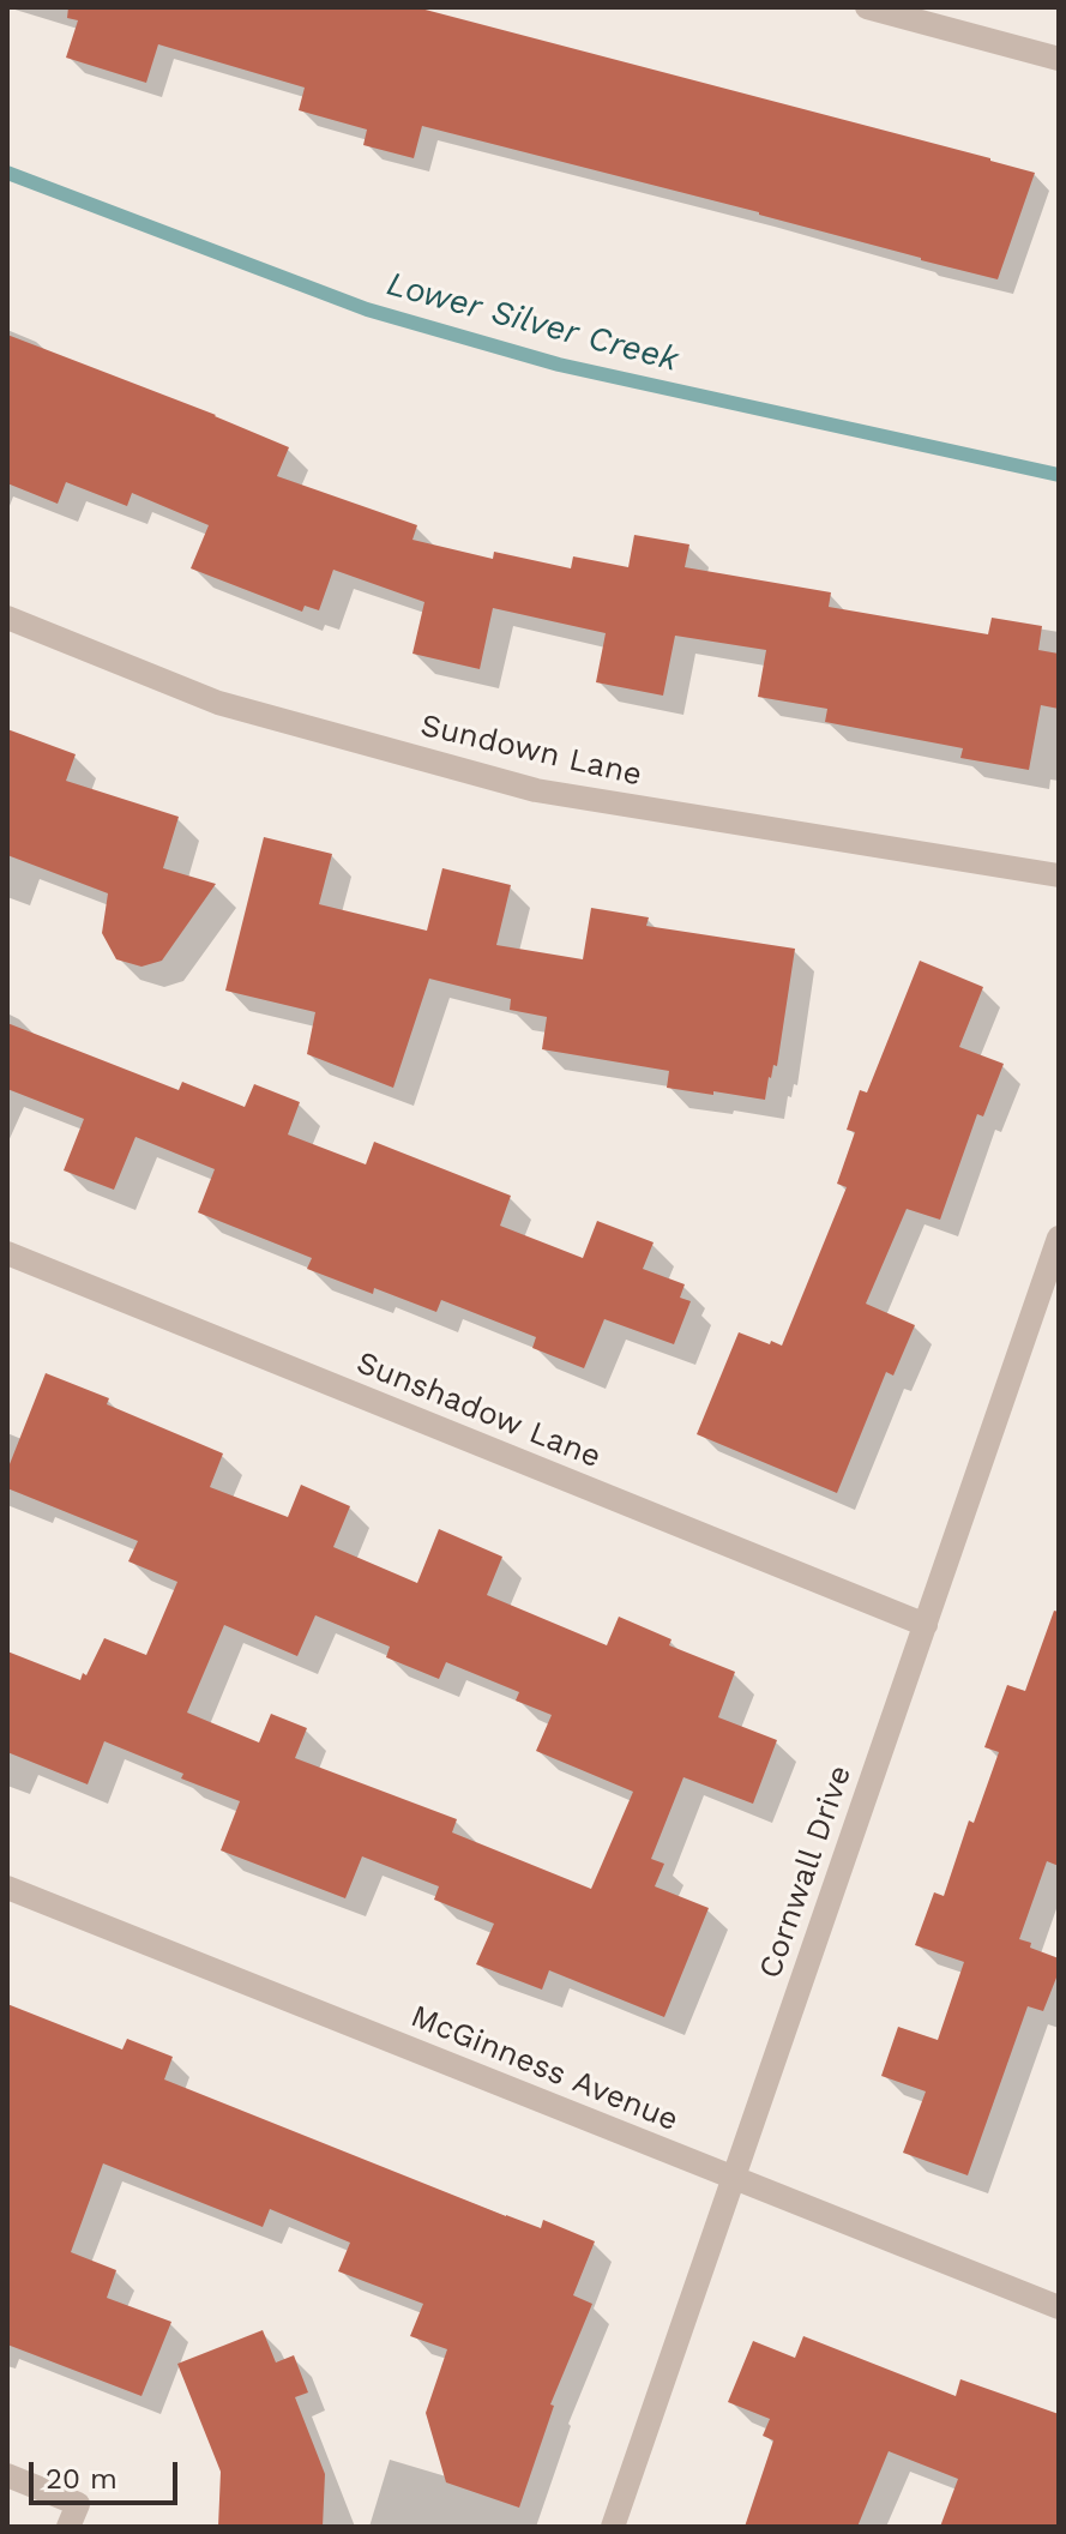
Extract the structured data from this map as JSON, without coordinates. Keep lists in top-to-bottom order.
{
  "streets": {
    "street": [
      "Sundown Lane",
      "Sunshadow Lane",
      "Cornwall Drive",
      "McGinness Avenue"
    ]
  },
  "crossings": [
    ["Sunshadow Lane", "Cornwall Drive"],
    ["Cornwall Drive", "McGinness Avenue"]
  ],
  "water": ["Lower Silver Creek"],
  "scale_bar": "20 m"
}
